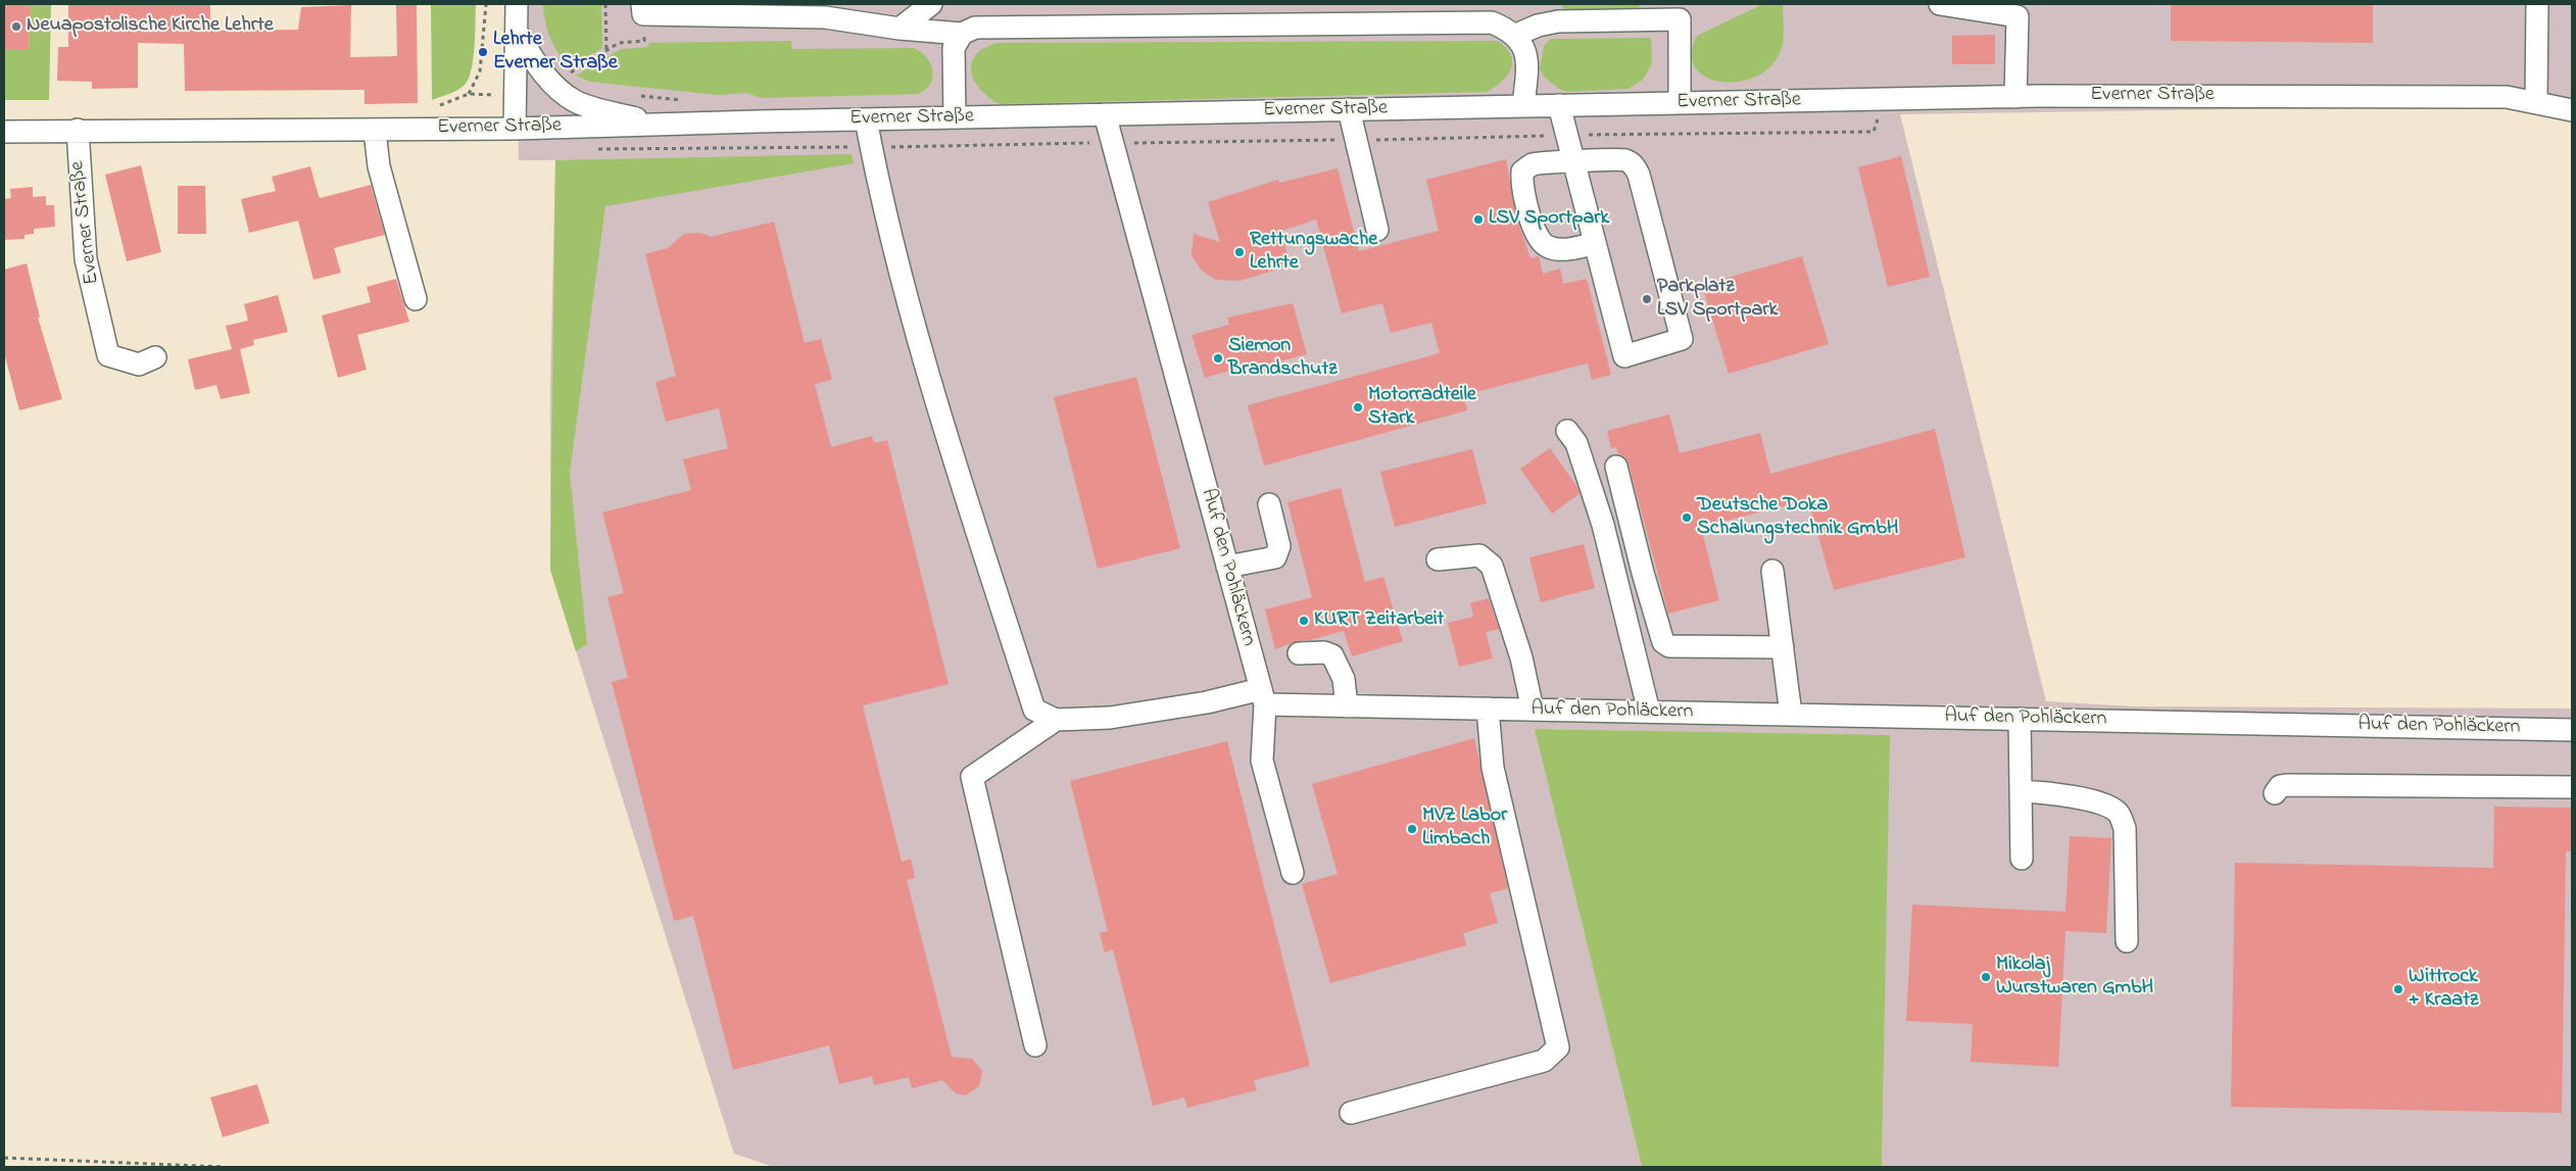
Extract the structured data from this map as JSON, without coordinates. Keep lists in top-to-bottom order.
{
  "streets": {
    "street": ["Everner Straße", "Auf den Pohläckern"]
  },
  "crossings": [
    ["Everner Straße", "Auf den Pohläckern"]
  ],
  "places": [
    "Neuapostolische Kirche Lehrte",
    "Lehrte Everner Straße",
    "LSV Sportpark",
    "Rettungswache Lehrte",
    "Parkplatz LSV Sportpark",
    "Siemon Brandschutz",
    "Motorradteile Stark",
    "Deutsche Doka Schalungstechnik GmbH",
    "KURT Zeitarbeit",
    "MVZ Labor Limbach",
    "Mikolaj Wurstwaren GmbH",
    "Wittrock + Kraatz"
  ]
}
